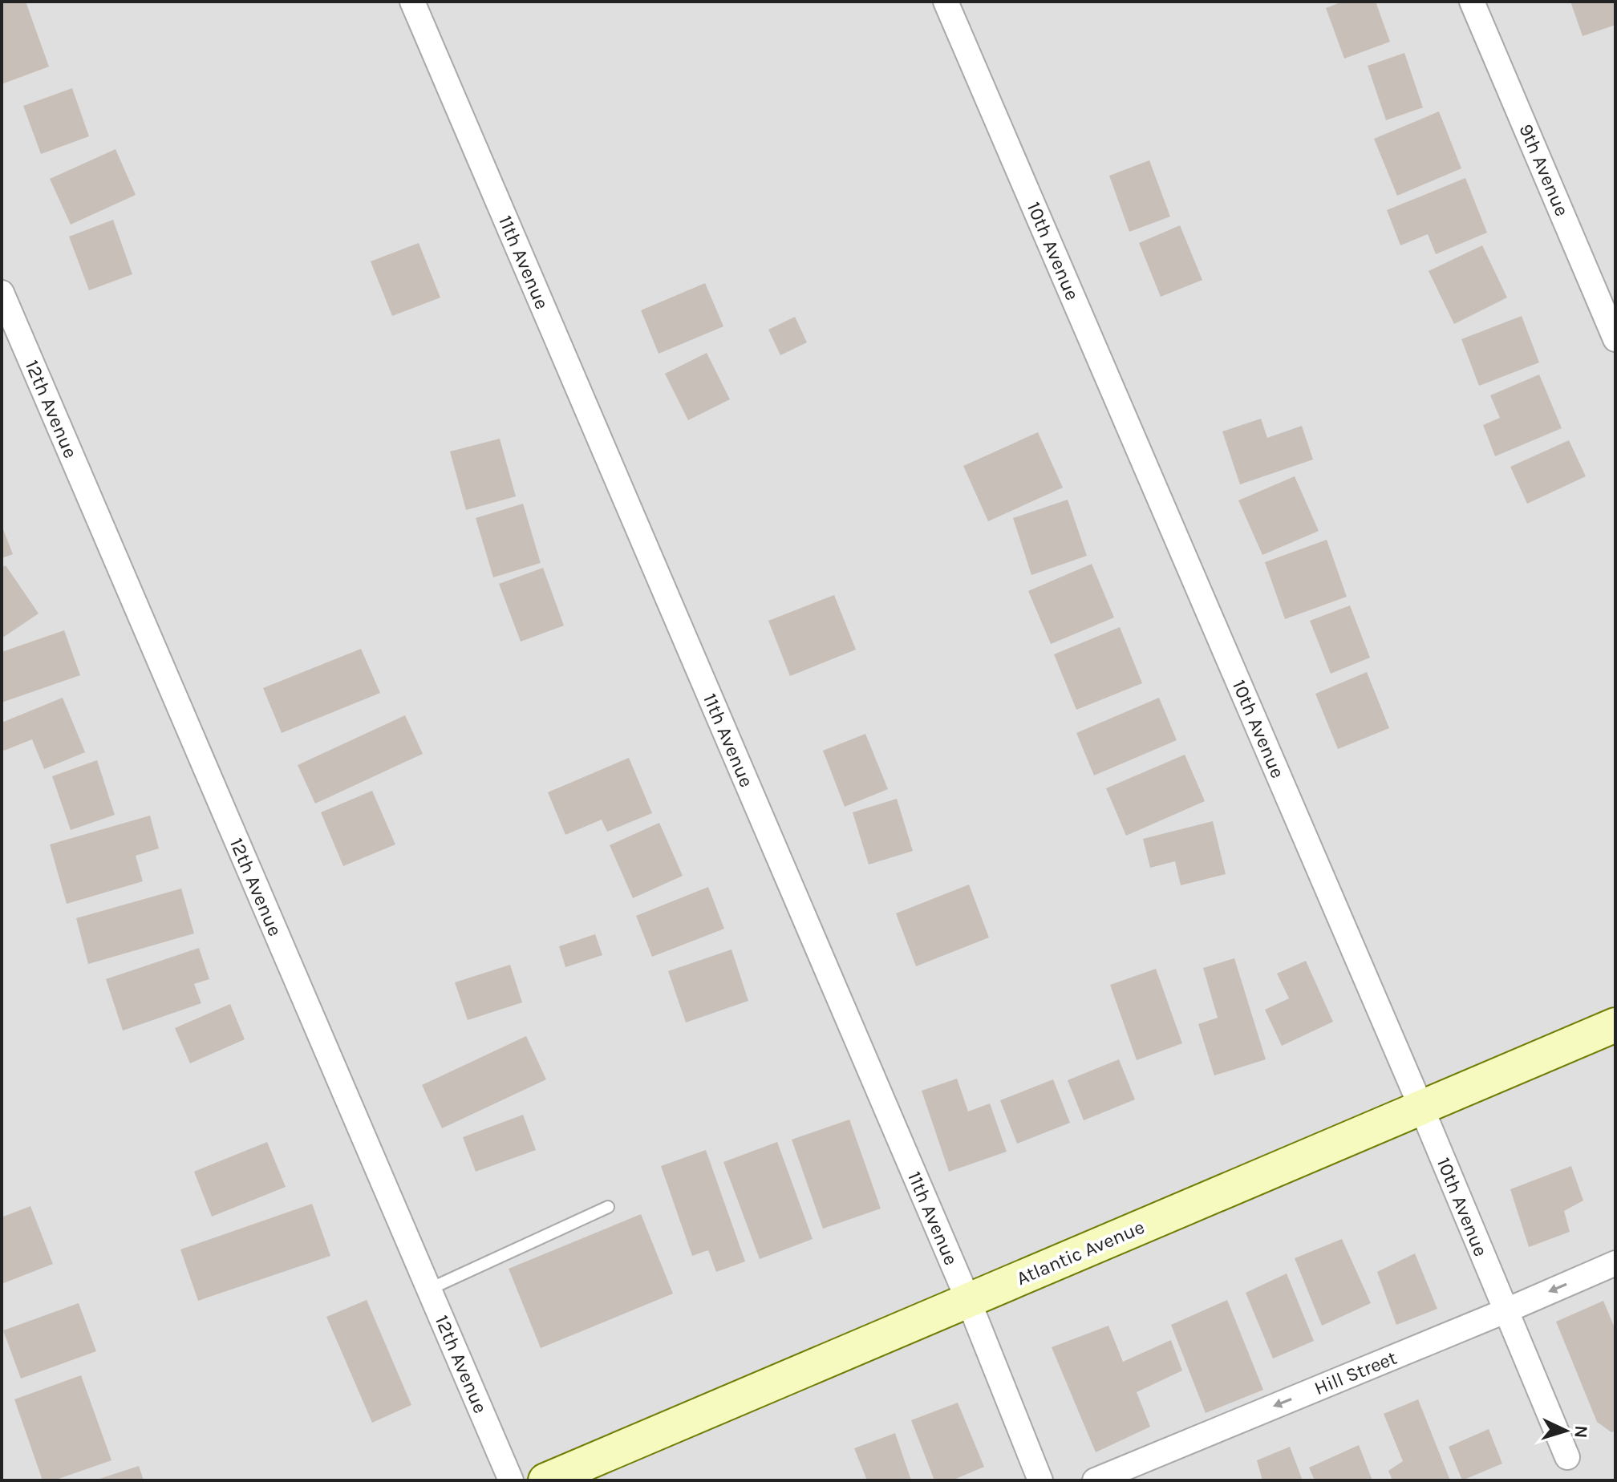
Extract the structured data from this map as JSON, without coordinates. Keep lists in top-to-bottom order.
{
  "streets": {
    "main road": ["Atlantic Avenue"],
    "street": [
      "9th Avenue",
      "10th Avenue",
      "11th Avenue",
      "12th Avenue",
      "Hill Street"
    ]
  },
  "crossings": [
    ["10th Avenue", "Atlantic Avenue"],
    ["10th Avenue", "Hill Street"],
    ["11th Avenue", "Atlantic Avenue"]
  ],
  "one_way": ["Hill Street"],
  "north": "right"
}
